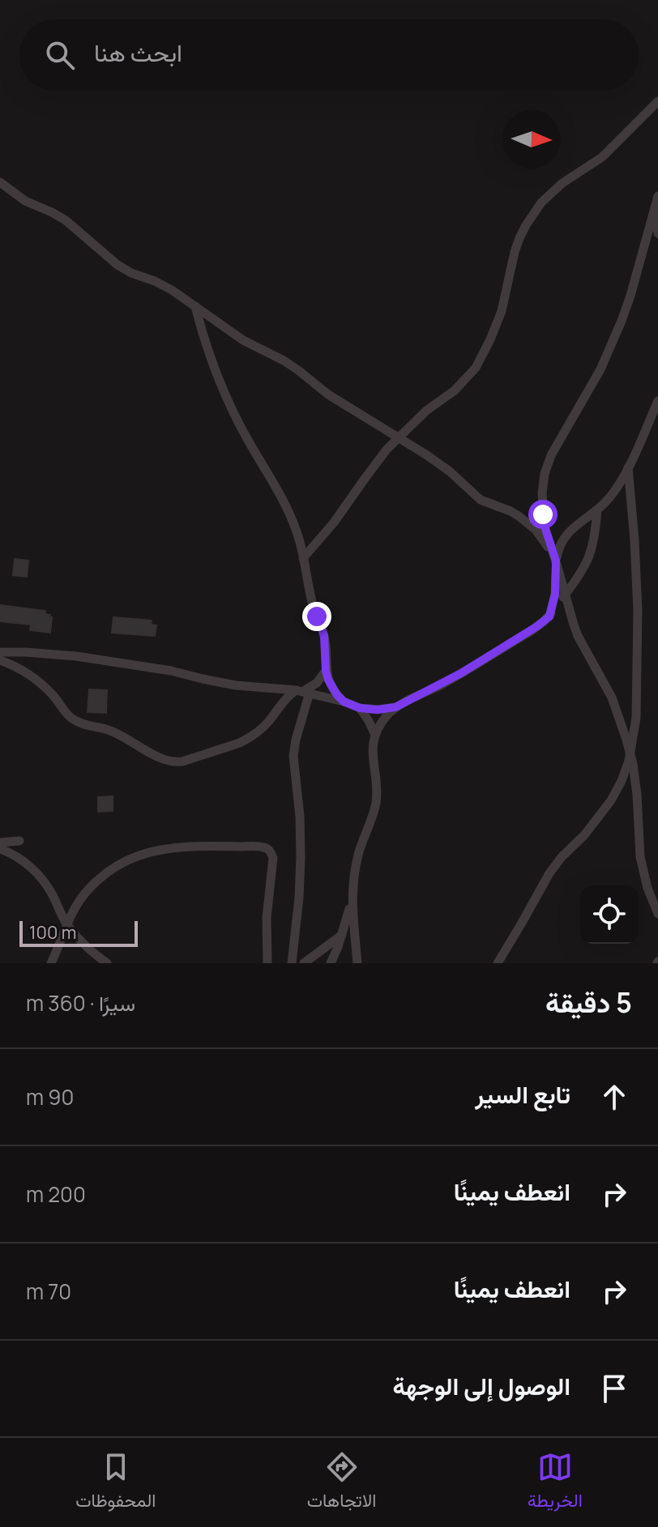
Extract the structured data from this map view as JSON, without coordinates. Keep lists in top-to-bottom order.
{
  "scale_bar": "100 m",
  "north": "right",
  "page": {
    "search": "ابحث هنا",
    "scale": "100 m",
    "heading": ["5 دقيقة", "سيرًا · 360 m"],
    "list": [
      ["تابع السير", "90 m"],
      ["انعطف يمينًا", "200 m"],
      ["انعطف يمينًا", "70 m"],
      "الوصول إلى الوجهة"
    ],
    "nav": ["الخريطة", "الاتجاهات", "المحفوظات"]
  }
}
